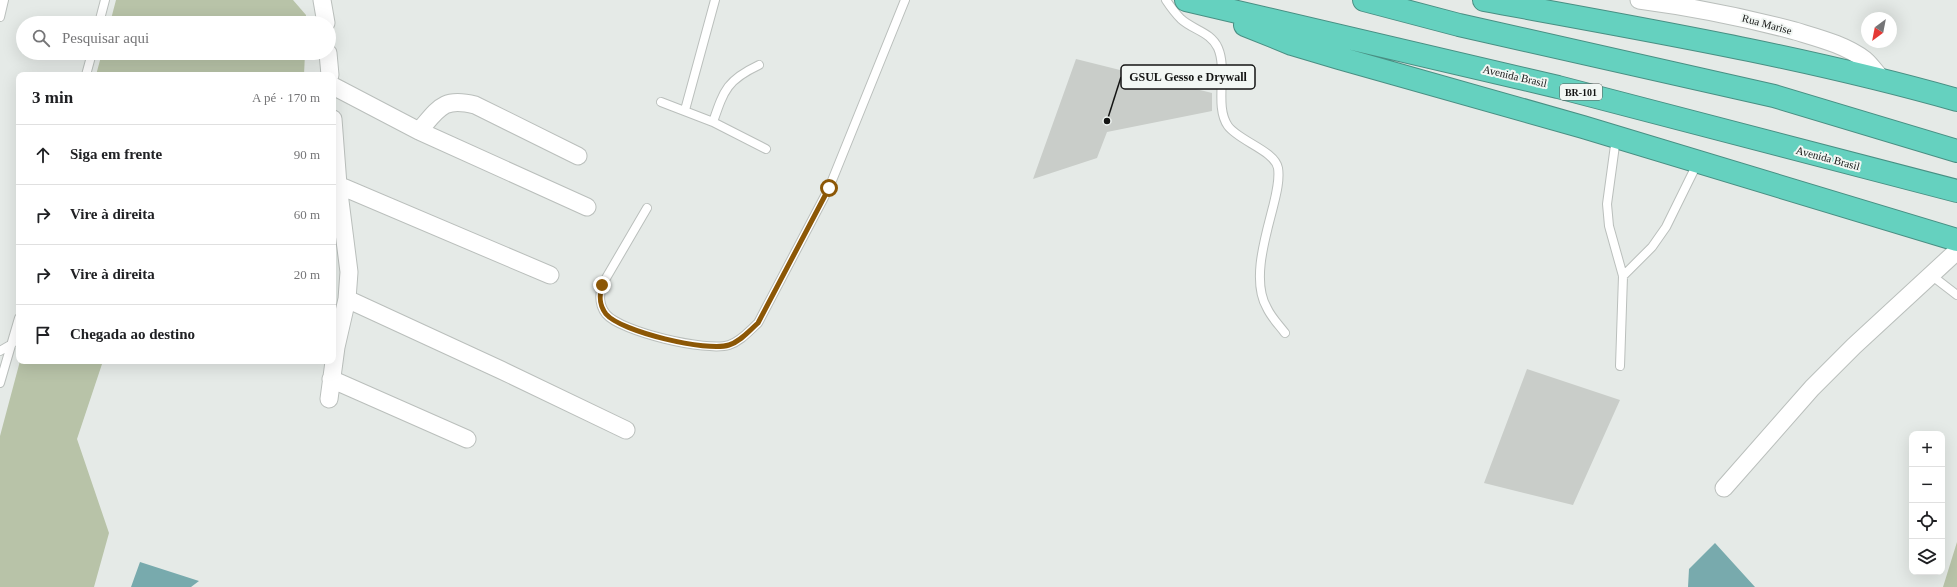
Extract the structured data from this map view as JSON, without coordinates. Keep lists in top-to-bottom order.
{
  "streets": {
    "highway": ["Avenida Brasil", "BR-101"],
    "street": ["Rua Marise"]
  },
  "places": ["GSUL Gesso e Drywall"],
  "north": "bottom left",
  "page": {
    "search": "Pesquisar aqui",
    "heading": ["3 min", "A pé · 170 m"],
    "list": [
      ["Siga em frente", "90 m"],
      ["Vire à direita", "60 m"],
      ["Vire à direita", "20 m"],
      "Chegada ao destino"
    ],
    "map_buttons": ["+", "−"]
  }
}
